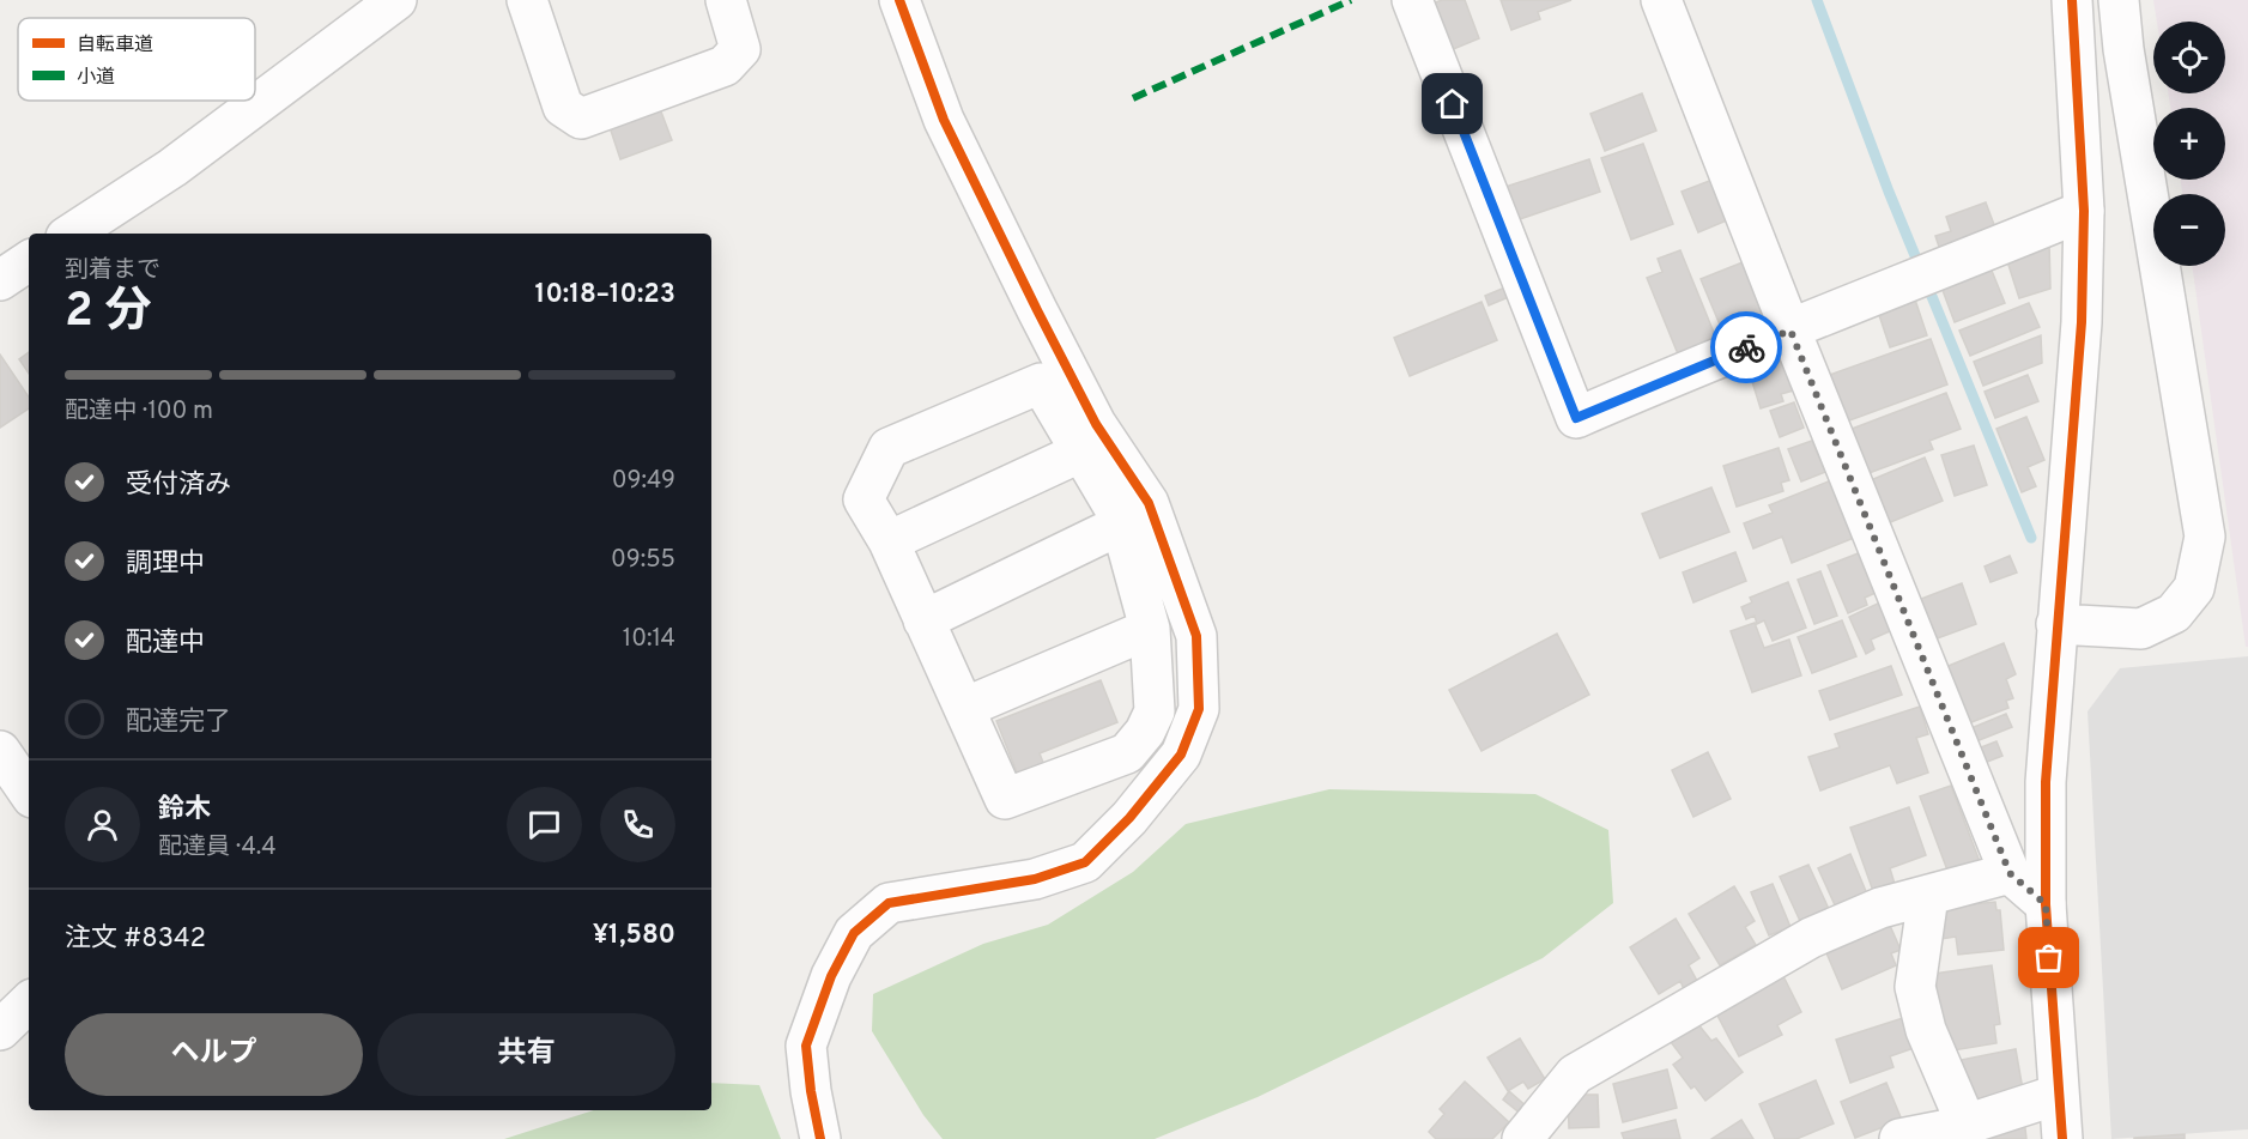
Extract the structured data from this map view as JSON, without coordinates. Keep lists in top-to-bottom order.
{
  "legend": ["自転車道", "小道"],
  "page": {
    "map_buttons": ["+", "−"],
    "heading": ["2 分", "到着まで", "10:18–10:23"],
    "panel": [
      "鈴木",
      "配達員 · 4.4",
      "注文 #8342",
      "¥1,580"
    ],
    "bar": "配達中 · 100 m",
    "list": [
      ["受付済み", "09:49"],
      ["調理中", "09:55"],
      ["配達中", "10:14"],
      "配達完了"
    ],
    "buttons": ["ヘルプ", "共有"]
  }
}
